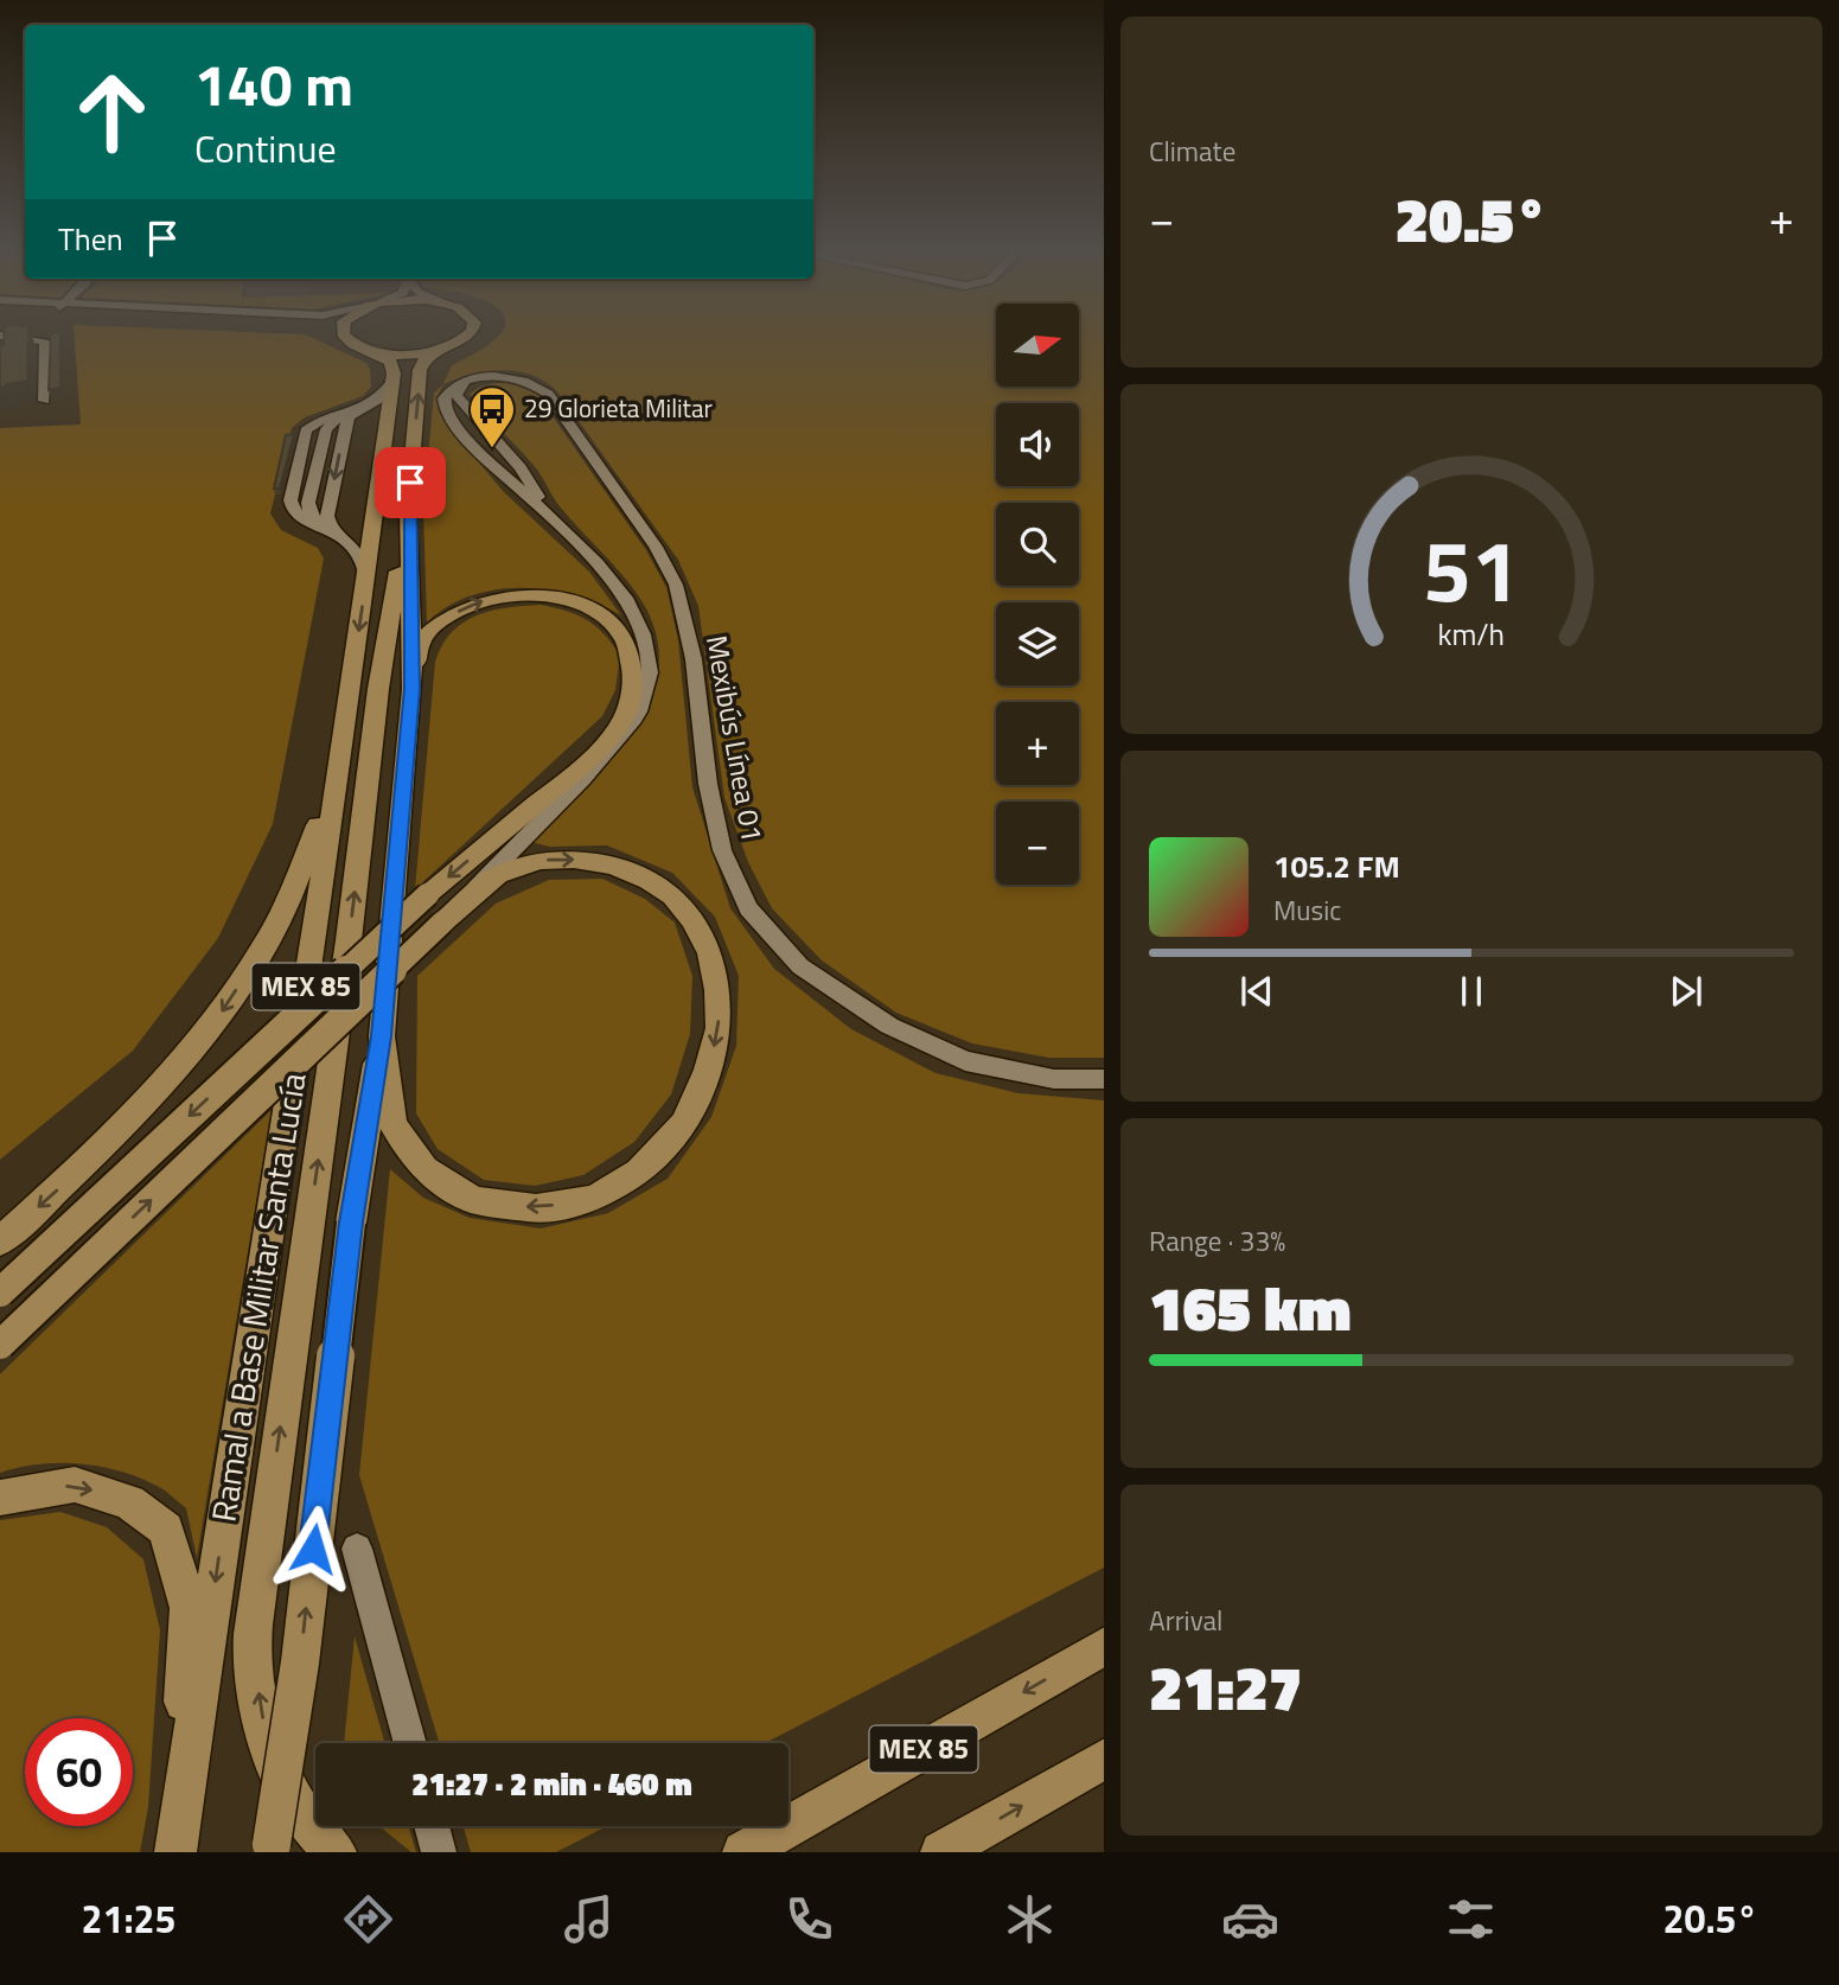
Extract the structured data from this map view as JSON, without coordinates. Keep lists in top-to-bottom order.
{
  "streets": {
    "main road": ["MEX 85", "Ramal a Base Militar Santa Lucía"],
    "street": ["Mexibús Línea 01"]
  },
  "places": {
    "bus stop": ["29 Glorieta Militar"]
  },
  "north": "right",
  "page": {
    "tile": [
      "Climate",
      ["Range · 33%", "165 km"],
      ["Arrival", "21:27"]
    ],
    "turn": ["140 m", "Continue"],
    "heat": ["−", "20.5°", "+"],
    "then": "Then",
    "map_buttons": ["+", "−"],
    "song": ["105.2 FM", "Music"],
    "limit": "60",
    "trip": "21:27 · 2 min · 460 m",
    "tabs": ["21:25", "20.5°"],
    "gauge": ["51", "km/h"]
  }
}
